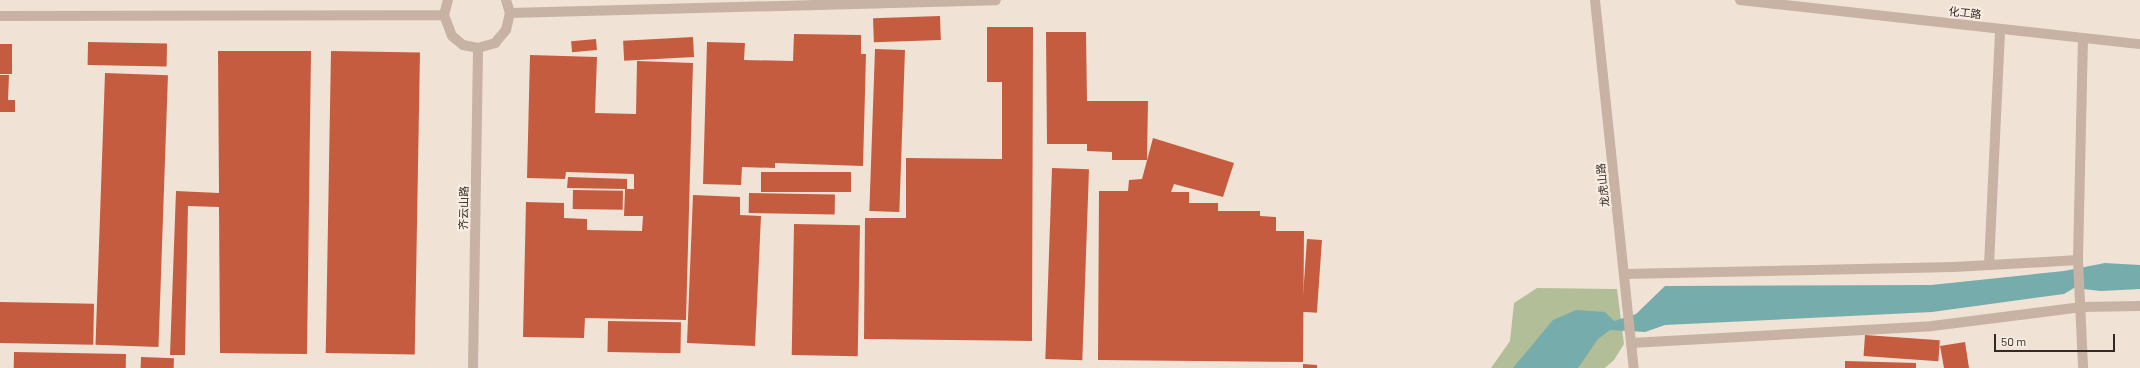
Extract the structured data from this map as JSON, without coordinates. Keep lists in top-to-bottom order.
{
  "streets": {
    "street": ["化工路", "龙虎山路", "齐云山路"]
  },
  "scale_bar": "50 m"
}
